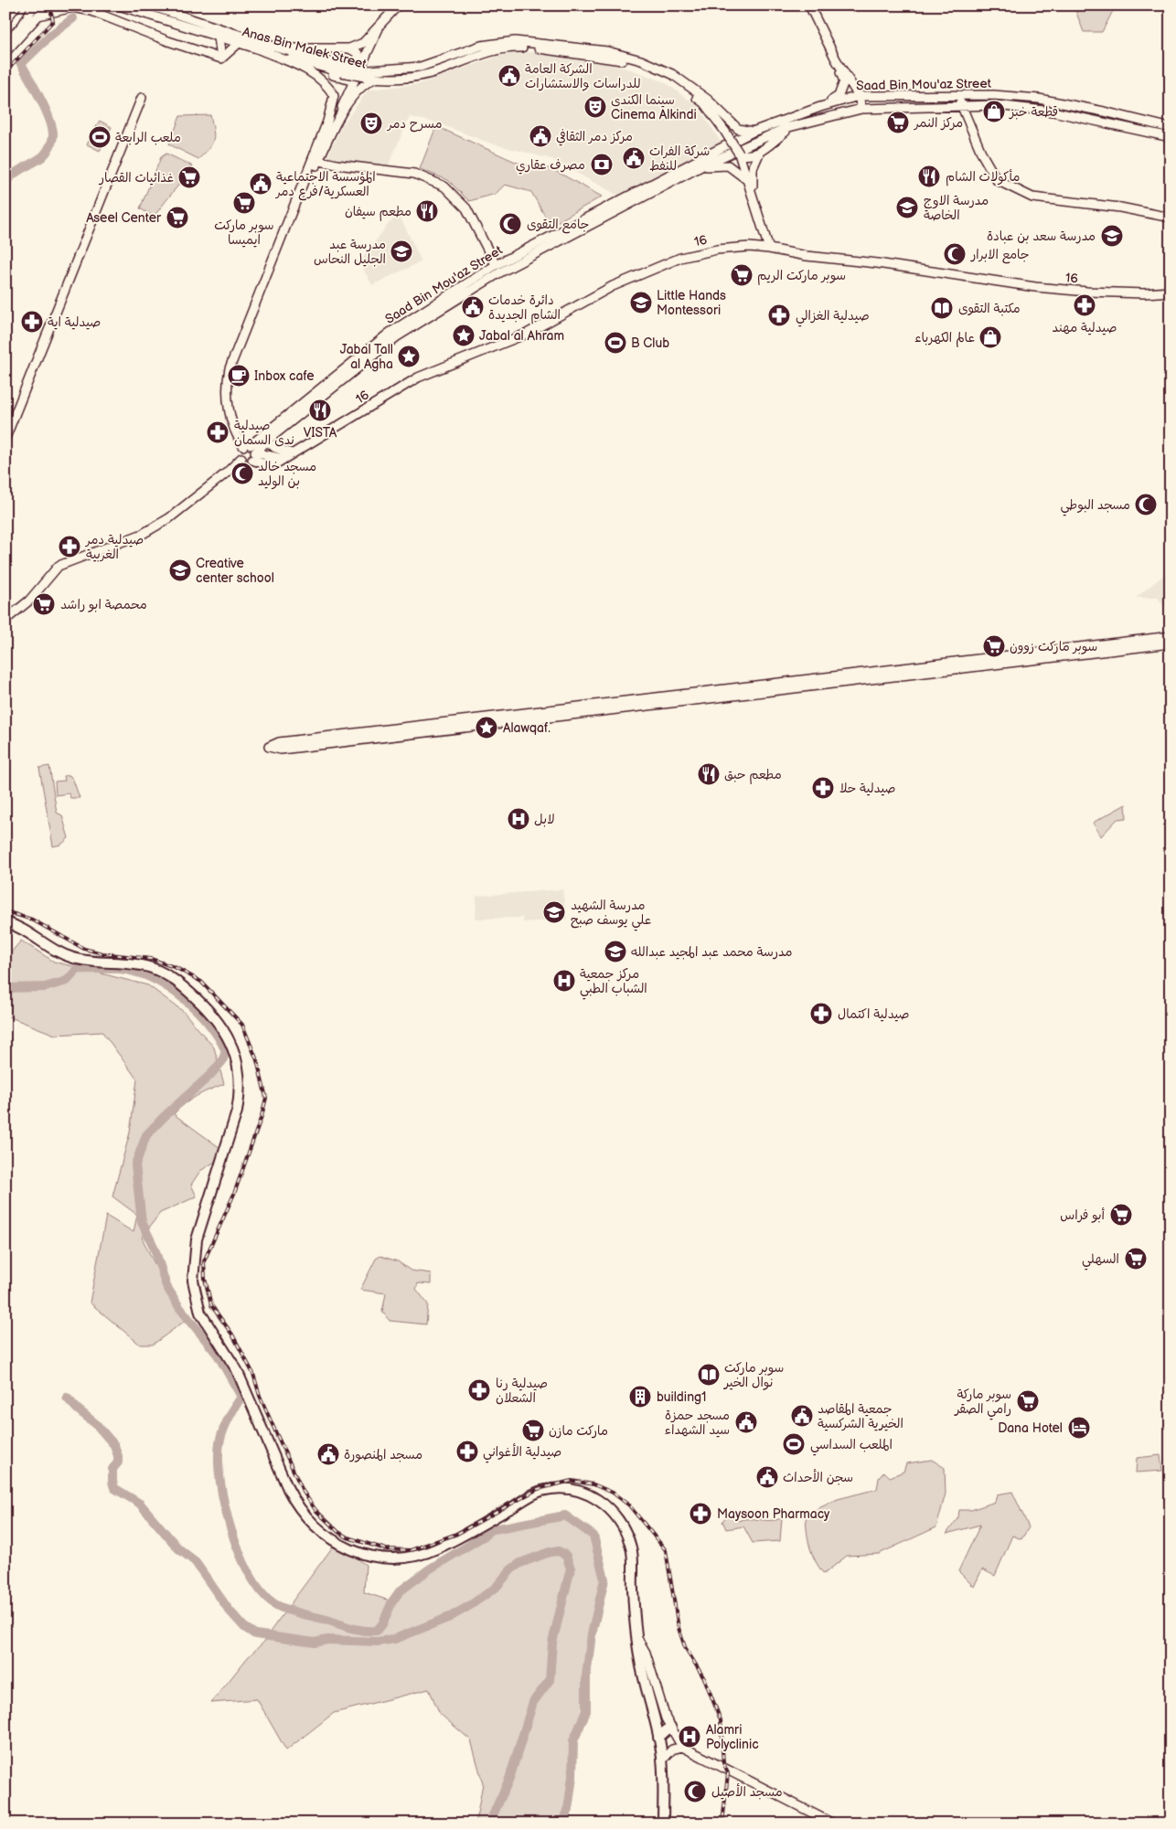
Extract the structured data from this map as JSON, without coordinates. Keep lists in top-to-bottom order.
{
  "streets": {
    "street": ["Anas Bin Malek Street", "Saad Bin Mou'az Street", "16"]
  },
  "crossings": [
    ["Anas Bin Malek Street", "Saad Bin Mou'az Street"],
    ["Saad Bin Mou'az Street", "16"]
  ],
  "places": {
    "public building": [
      "الشركة العامة للدراسات والاستشارات",
      "مركز دمر الثقافي",
      "شركة الفرات للنفط",
      "المؤسسة الاجتماعية العسكرية/فرع دمر",
      "دائرة خدمات الشام الجديدة",
      "جمعية المقاصد الخيرية الشركسية",
      "مسجد حمزة سيد الشهداء",
      "مسجد المنصورة",
      "سجن الأحداث"
    ],
    "theatre": ["سينما الكندي Cinema Alkindi", "مسرح دمر"],
    "shop": ["قطعة خبز", "عالم الكهرباء"],
    "supermarket": [
      "مركز النمر",
      "غذائيات القصار",
      "سوبر ماركت ايميسا",
      "Aseel Center",
      "سوبر ماركت الريم",
      "محمصة ابو راشد",
      "سوبر ماركت زوون",
      "أبو فراس",
      "السهلي",
      "سوبر ماركة رامي الصقر",
      "ماركت مازن"
    ],
    "sports": ["ملعب الرابعة", "B Club", "الملعب السداسي"],
    "bank": ["مصرف عقاري"],
    "restaurant": [
      "مأكولات الشام",
      "مطعم سيفان",
      "VISTA",
      "مطعم حبق"
    ],
    "school or university": [
      "مدرسة الاوج الخاصة",
      "مدرسة سعد بن عبادة",
      "مدرسة عبد الجليل النحاس",
      "Little Hands Montessori",
      "Creative center school",
      "مدرسة الشهيد علي يوسف صبح",
      "مدرسة محمد عبد المجيد عبدالله"
    ],
    "mosque": [
      "جامع التقوى",
      "جامع الابرار",
      "مسجد خالد بن الوليد",
      "مسجد البوطي",
      "مسجد الأصيل"
    ],
    "pharmacy": [
      "صيدلية مهند",
      "صيدلية الغزالي",
      "صيدلية اية",
      "صيدلية ندى السمان",
      "صيدلية دمر الغربية",
      "صيدلية حلا",
      "صيدلية اكتمال",
      "صيدلية رنا الشعلان",
      "صيدلية الأغواني",
      "Maysoon Pharmacy"
    ],
    "library": ["مكتبة التقوى", "سوبر ماركت نوال الخير"],
    "place": ["Jabal al Ahram", "Jabal Tall al Agha", "Alawqaf."],
    "cafe": ["Inbox cafe"],
    "hospital": ["لابل", "مركز جمعية الشباب الطبي", "Alamri Polyclinic"],
    "building": ["building1"],
    "hotel": ["Dana Hotel"]
  }
}
